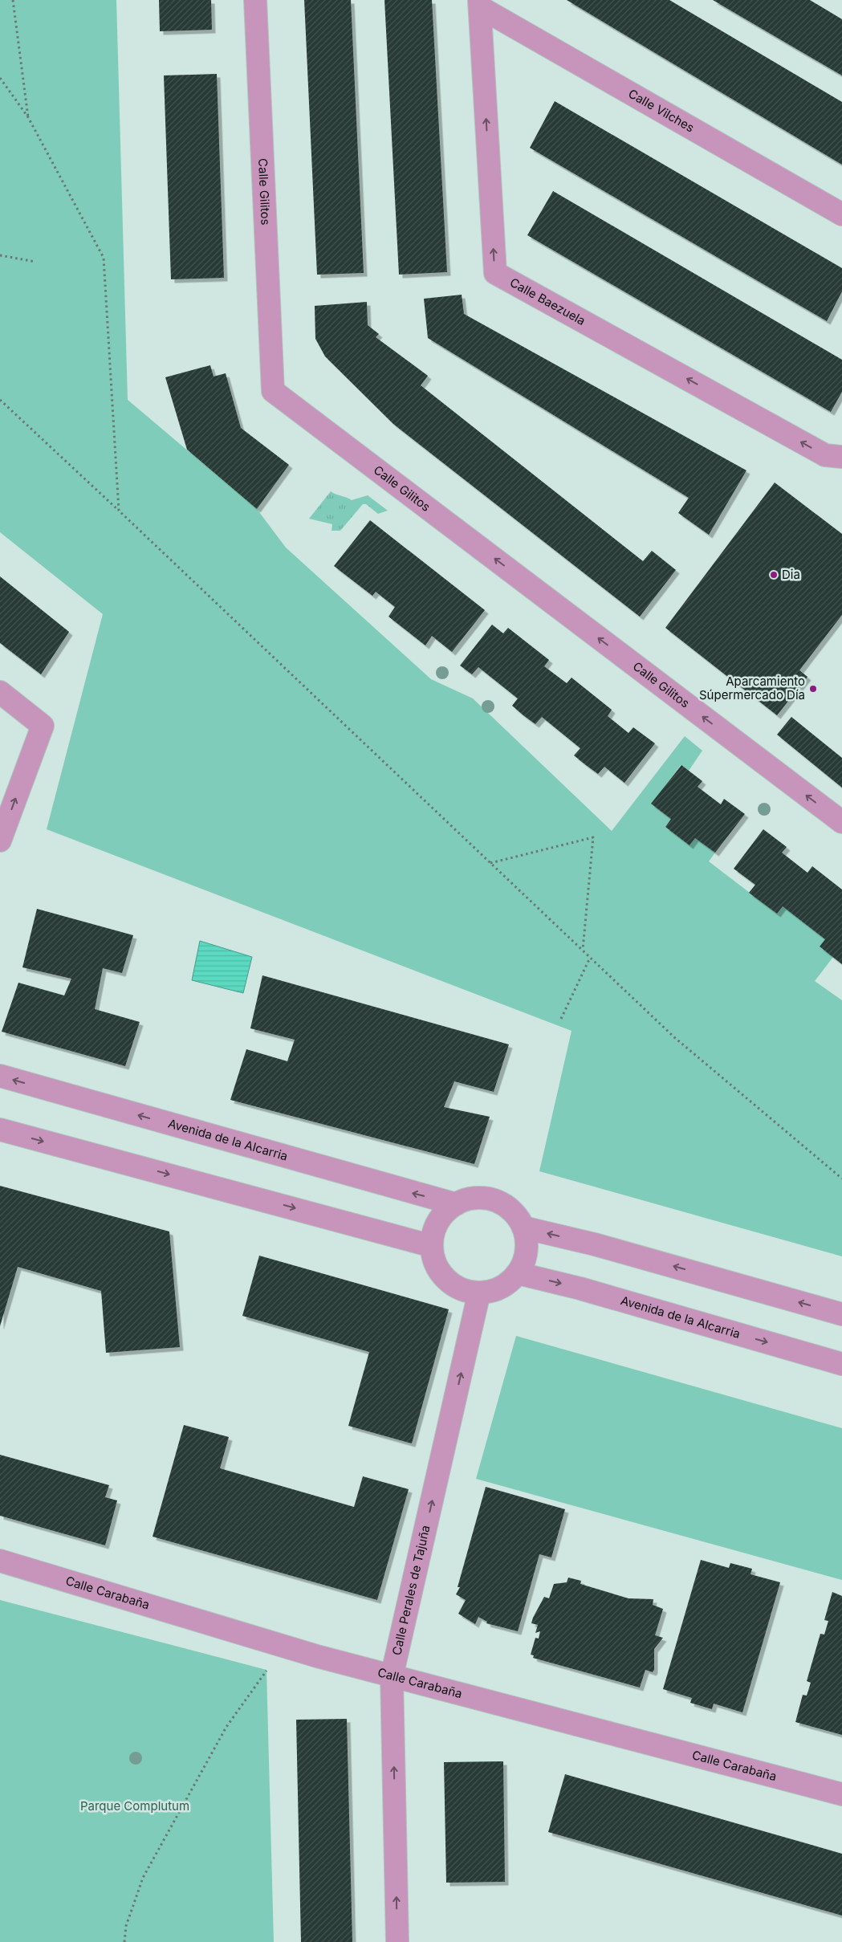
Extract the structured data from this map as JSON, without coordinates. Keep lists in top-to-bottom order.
{
  "streets": {
    "street": [
      "Calle Vilches",
      "Calle Gilitos",
      "Calle Baezuela",
      "Avenida de la Alcarria",
      "Calle Perales de Tajuña",
      "Calle Carabaña"
    ]
  },
  "crossings": [
    ["Calle Vilches", "Calle Baezuela"],
    ["Avenida de la Alcarria", "Calle Perales de Tajuña"],
    ["Calle Perales de Tajuña", "Calle Carabaña"]
  ],
  "one_way": ["Calle Gilitos", "Calle Baezuela", "Calle Perales de Tajuña"],
  "parks": ["Parque Complutum"],
  "places": ["Dia", "Aparcamiento Súpermercado Día"]
}
